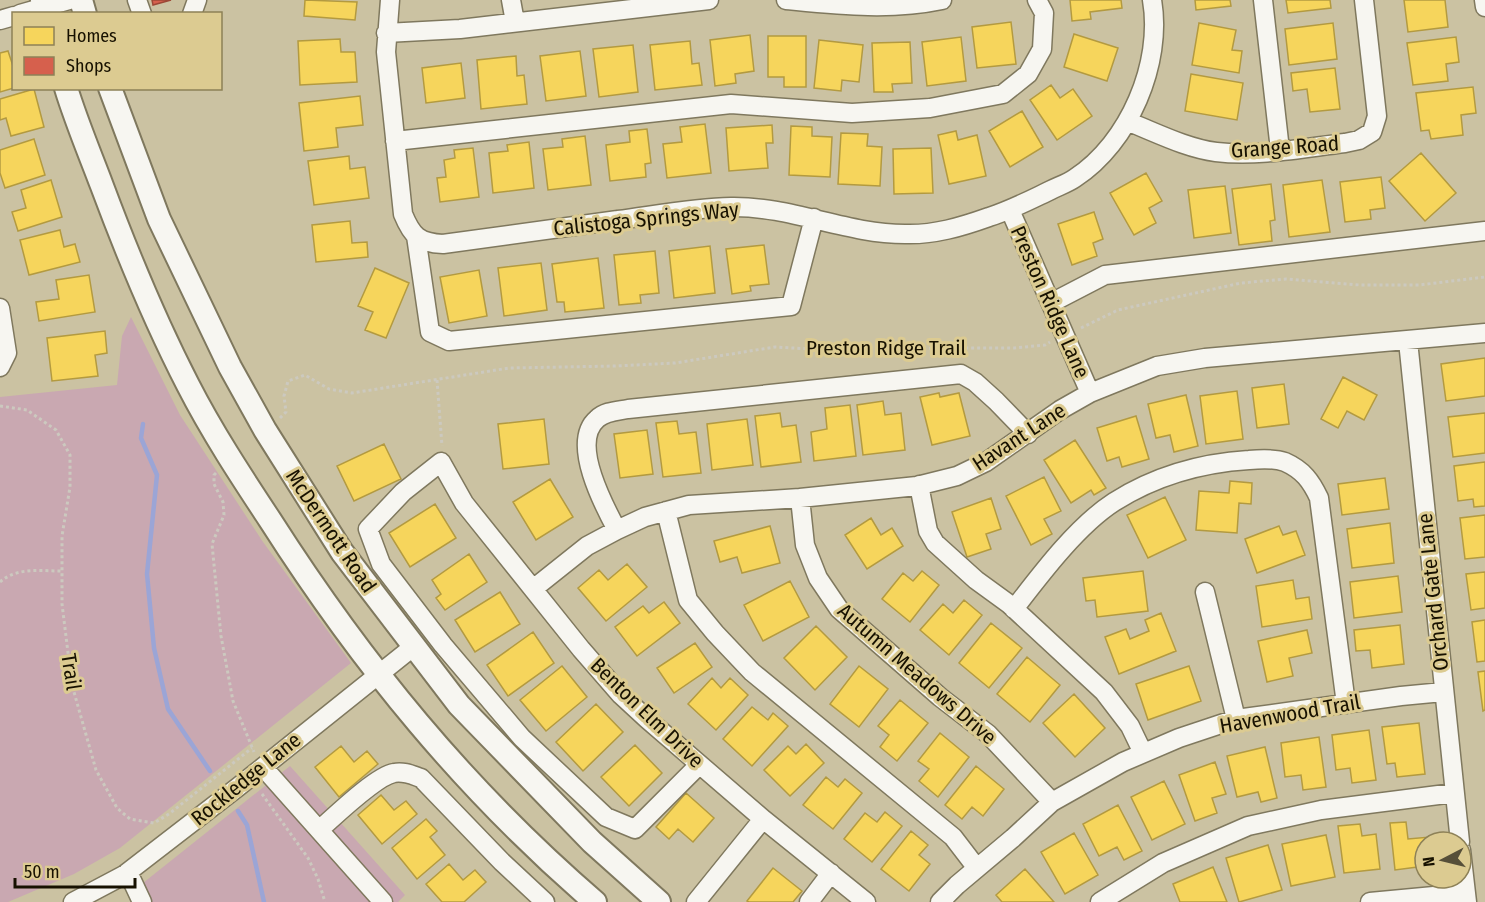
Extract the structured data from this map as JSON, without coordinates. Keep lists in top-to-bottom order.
{
  "streets": {
    "main road": ["McDermott Road"],
    "street": [
      "Grange Road",
      "Calistoga Springs Way",
      "Preston Ridge Lane",
      "Havant Lane",
      "Orchard Gate Lane",
      "Autumn Meadows Drive",
      "Benton Elm Drive",
      "Havenwood Trail",
      "Rockledge Lane"
    ],
    "path": ["Preston Ridge Trail", "Trail"]
  },
  "crossings": [
    ["Grange Road", "Calistoga Springs Way"],
    ["Calistoga Springs Way", "Preston Ridge Lane"],
    ["Preston Ridge Lane", "Preston Ridge Trail"],
    ["Preston Ridge Lane", "Havant Lane"],
    ["Havant Lane", "Orchard Gate Lane"],
    ["Havant Lane", "Autumn Meadows Drive"],
    ["Havant Lane", "Benton Elm Drive"],
    ["McDermott Road", "Rockledge Lane"],
    ["Orchard Gate Lane", "Havenwood Trail"],
    ["Autumn Meadows Drive", "Havenwood Trail"]
  ],
  "legend": ["Homes", "Shops"],
  "scale_bar": "50 m",
  "north": "left"
}
